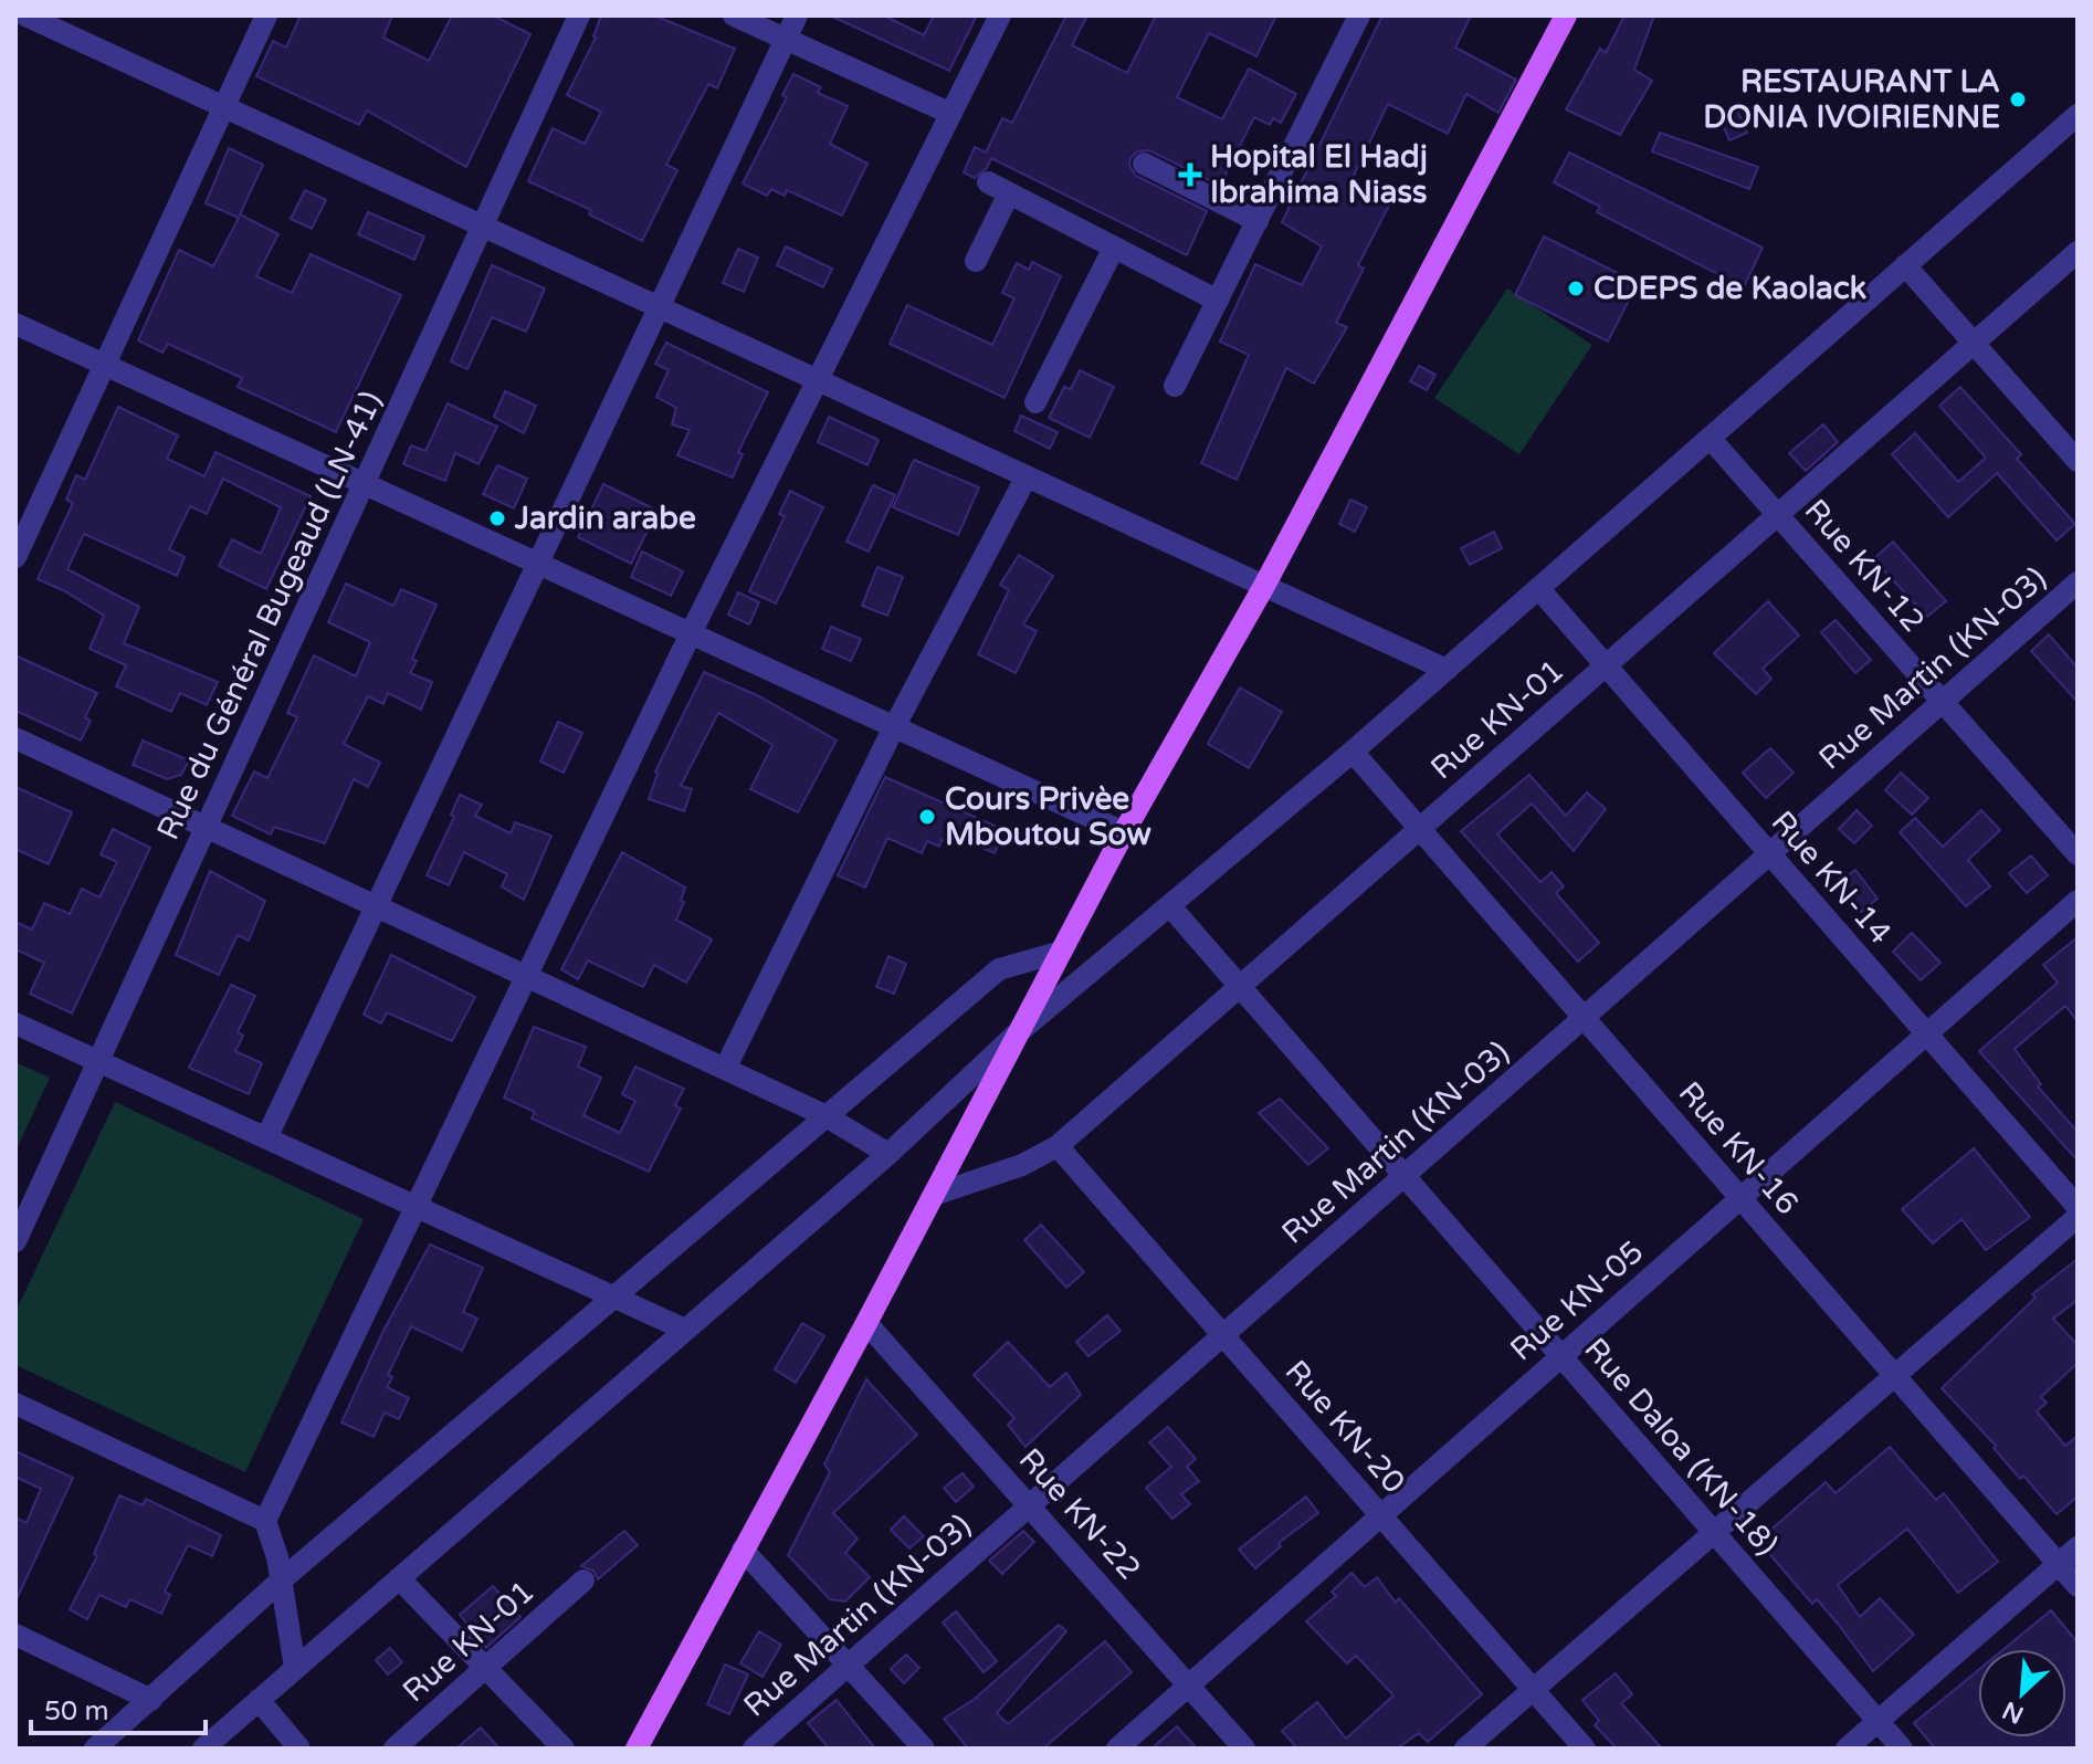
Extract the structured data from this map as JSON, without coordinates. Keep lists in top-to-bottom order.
{
  "streets": {
    "street": [
      "Rue KN-12",
      "Rue du Général Bugeaud (LN-41)",
      "Rue Martin (KN-03)",
      "Rue KN-01",
      "Rue KN-14",
      "Rue KN-16",
      "Rue KN-05",
      "Rue KN-20",
      "Rue Daloa (KN-18)",
      "Rue KN-22"
    ]
  },
  "crossings": [
    ["Rue KN-12", "Rue Martin (KN-03)"],
    ["Rue KN-12", "Rue KN-01"],
    ["Rue Martin (KN-03)", "Rue KN-14"],
    ["Rue Martin (KN-03)", "Rue KN-16"],
    ["Rue Martin (KN-03)", "Rue KN-20"],
    ["Rue Martin (KN-03)", "Rue Daloa (KN-18)"],
    ["Rue Martin (KN-03)", "Rue KN-22"],
    ["Rue KN-01", "Rue KN-14"],
    ["Rue KN-01", "Rue KN-16"],
    ["Rue KN-01", "Rue KN-20"],
    ["Rue KN-01", "Rue Daloa (KN-18)"],
    ["Rue KN-14", "Rue KN-05"],
    ["Rue KN-16", "Rue KN-05"],
    ["Rue KN-05", "Rue KN-20"],
    ["Rue KN-05", "Rue Daloa (KN-18)"],
    ["Rue KN-05", "Rue KN-22"]
  ],
  "places": {
    "other": [
      "RESTAURANT LA DONIA IVOIRIENNE",
      "CDEPS de Kaolack",
      "Jardin arabe",
      "Cours Privèe Mboutou Sow"
    ],
    "health": ["Hopital El Hadj Ibrahima Niass"]
  },
  "scale_bar": "50 m",
  "north": "bottom left"
}
